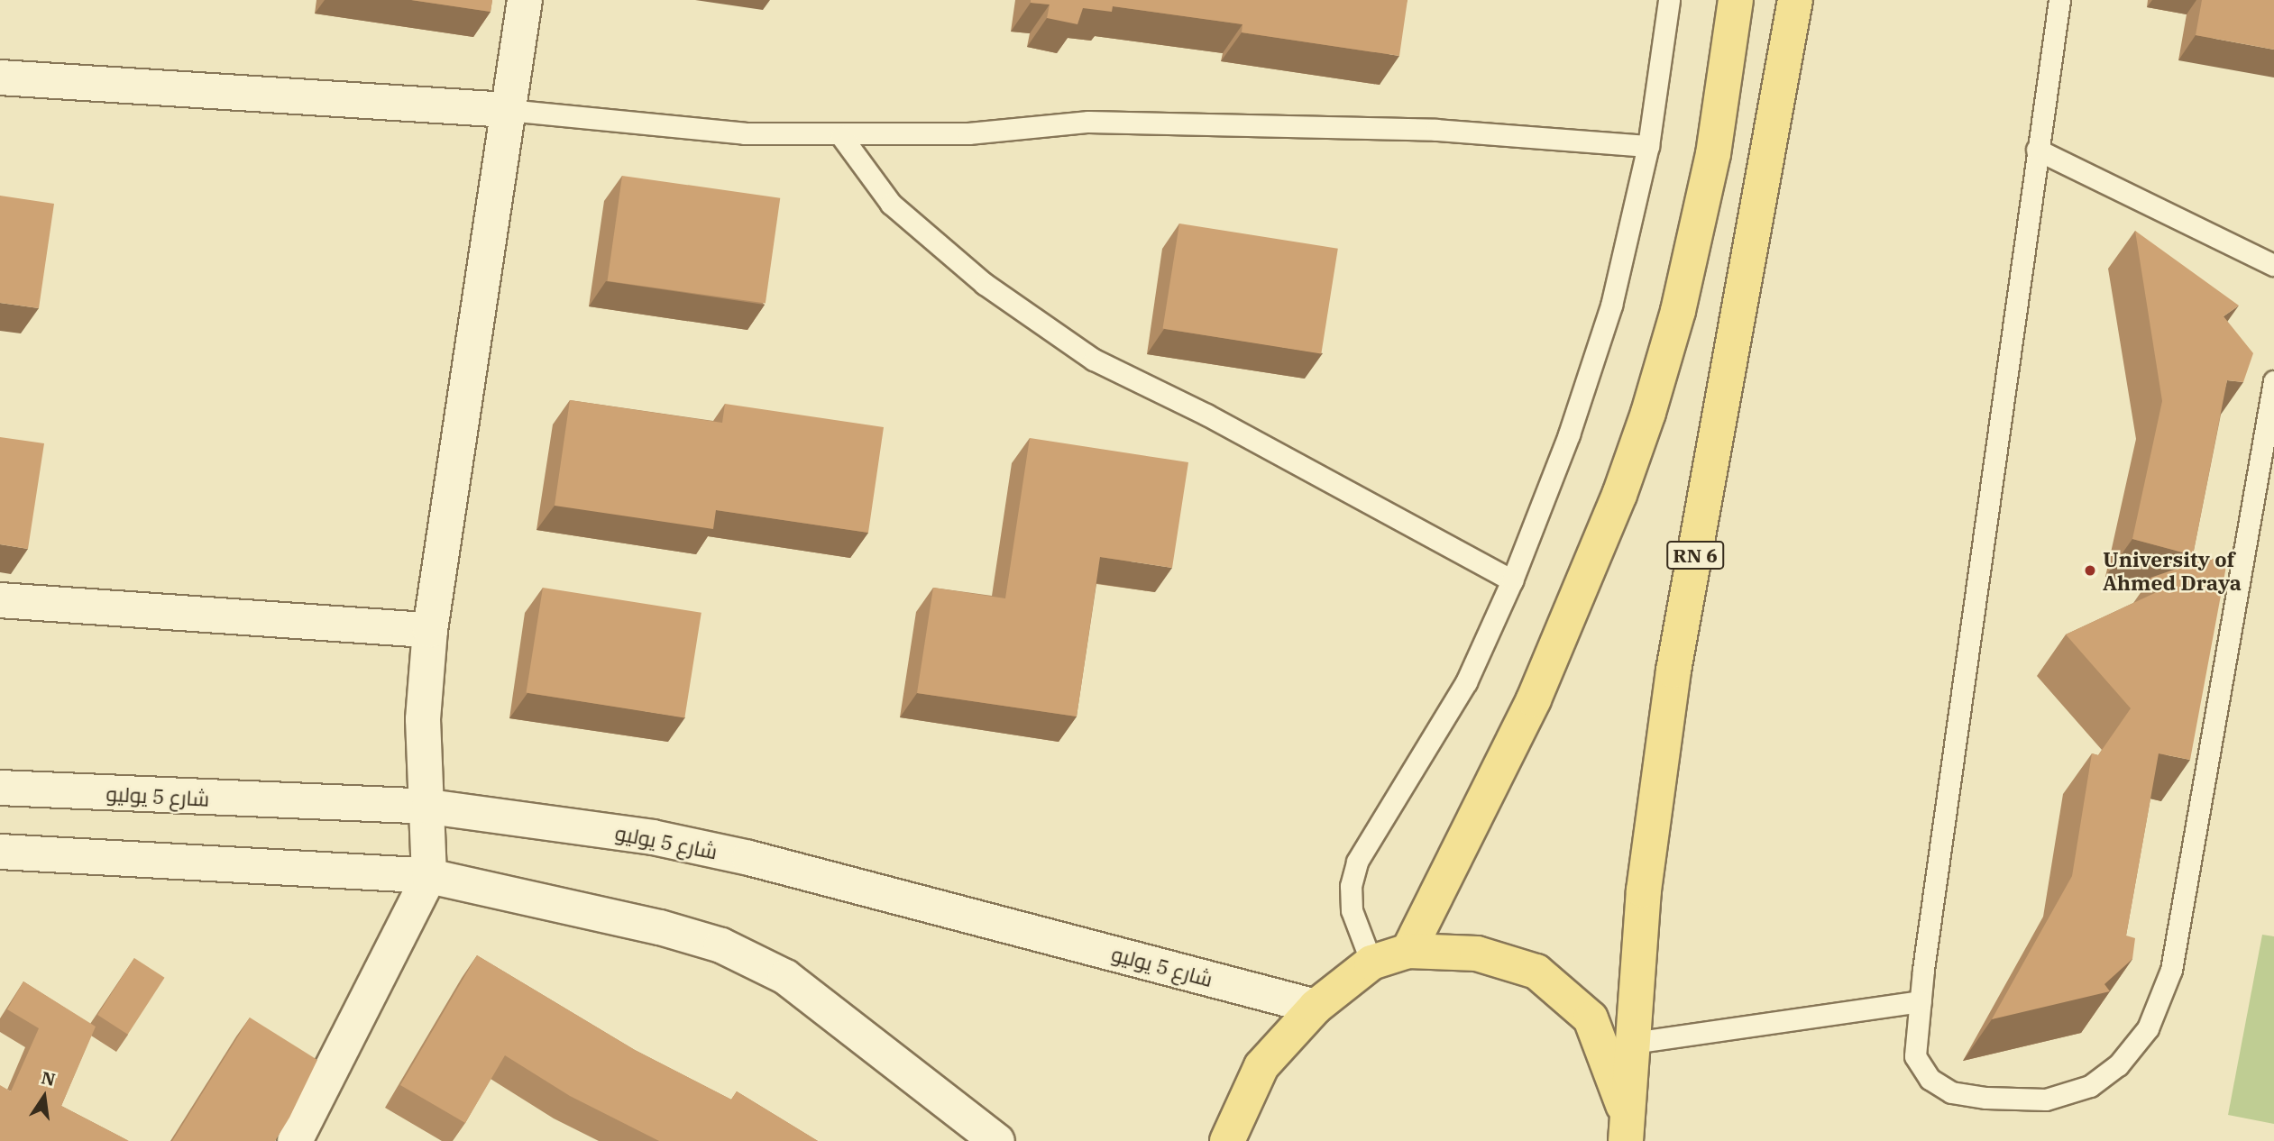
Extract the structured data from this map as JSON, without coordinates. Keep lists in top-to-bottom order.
{
  "streets": {
    "main road": ["RN 6", "شارع 5 يوليو"]
  },
  "crossings": [
    ["RN 6", "شارع 5 يوليو"]
  ],
  "places": ["University of Ahmed Draya"],
  "north": "top"
}
